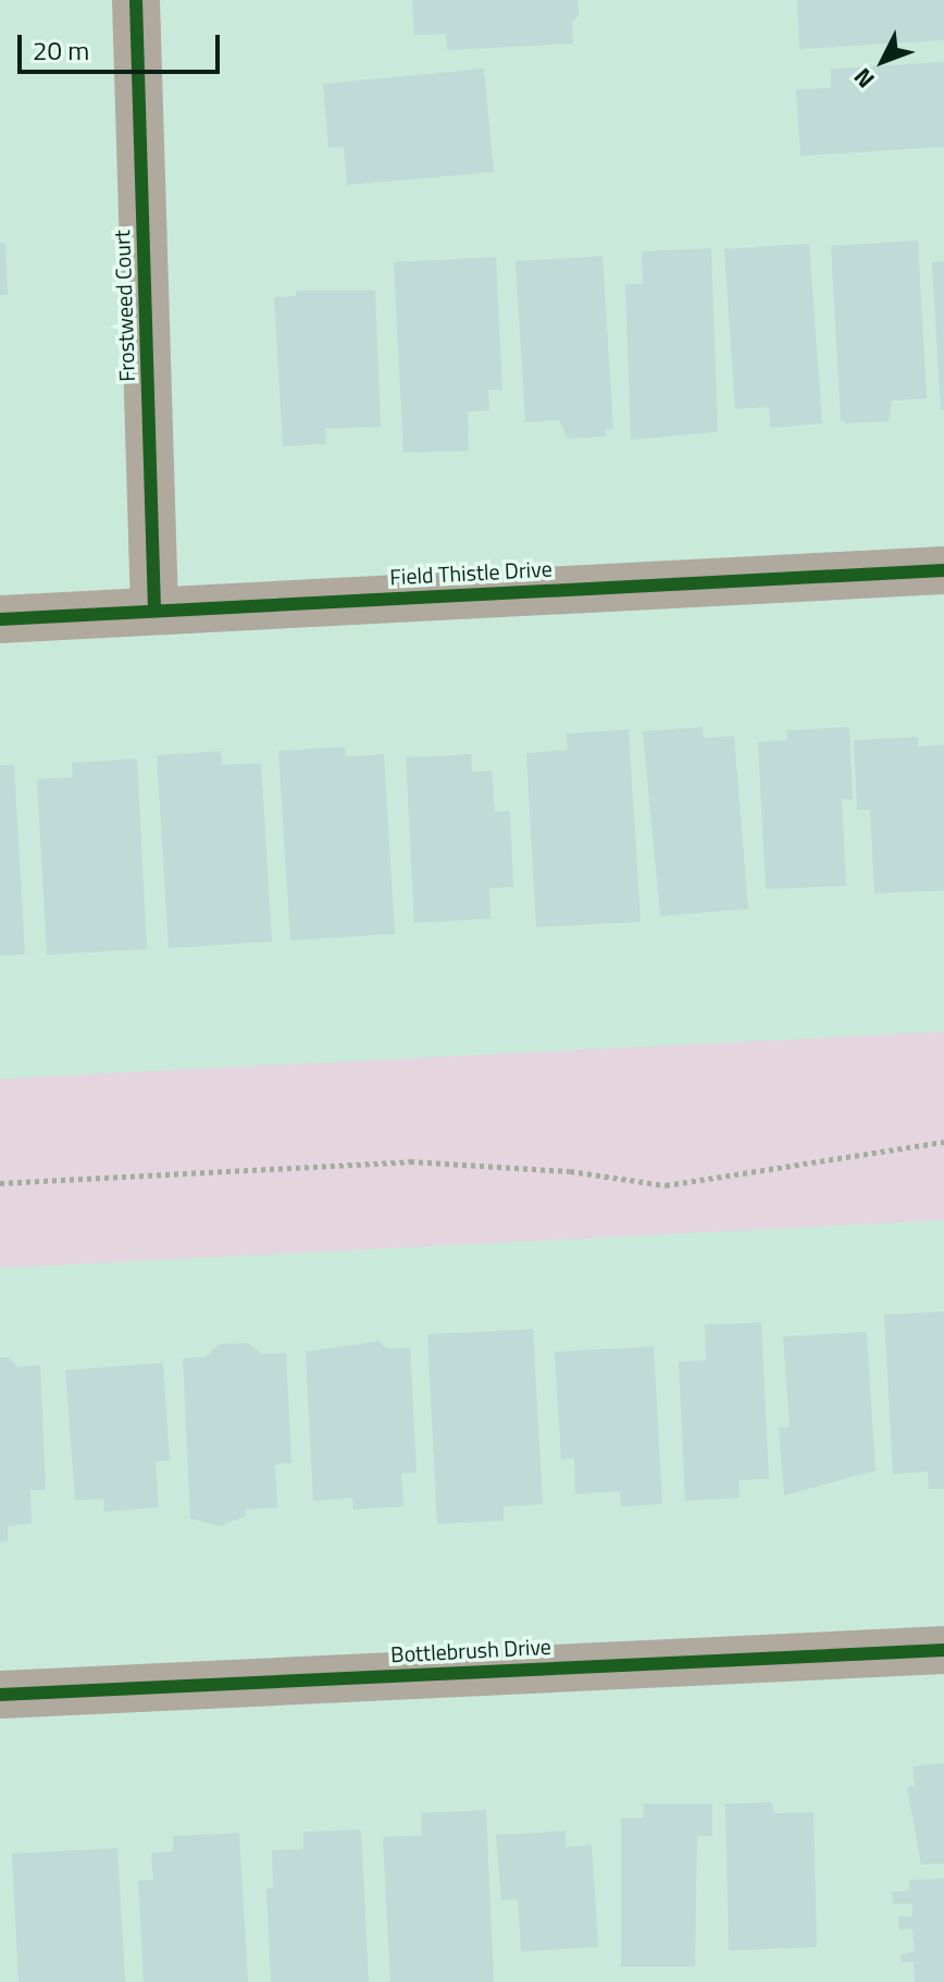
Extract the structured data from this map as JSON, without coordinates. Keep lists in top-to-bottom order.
{
  "streets": {
    "street": ["Frostweed Court", "Field Thistle Drive", "Bottlebrush Drive"]
  },
  "crossings": [
    ["Frostweed Court", "Field Thistle Drive"]
  ],
  "scale_bar": "20 m",
  "north": "bottom left"
}
